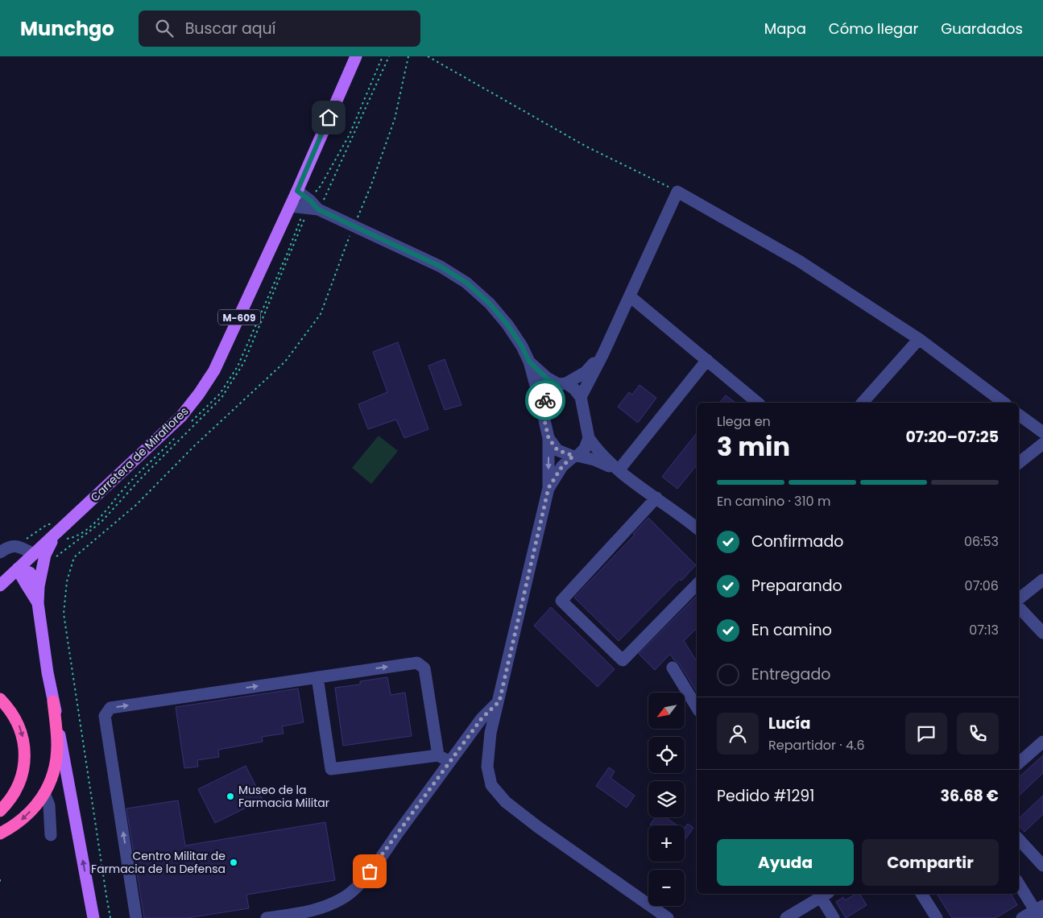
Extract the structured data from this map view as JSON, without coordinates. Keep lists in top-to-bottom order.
{
  "streets": {
    "main road": ["M-609", "Carretera de Miraflores"]
  },
  "places": ["Museo de la Farmacia Militar", "Centro Militar de Farmacia de la Defensa"],
  "north": "bottom left",
  "page": {
    "header": "Munchgo",
    "search": "Buscar aquí",
    "nav": ["Mapa", "Cómo llegar", "Guardados"],
    "heading": ["3 min", "Llega en", "07:20–07:25"],
    "panel": [
      "Lucía",
      "Repartidor · 4.6",
      "Pedido #1291",
      "36.68 €"
    ],
    "bar": "En camino · 310 m",
    "list": [
      ["Confirmado", "06:53"],
      ["Preparando", "07:06"],
      ["En camino", "07:13"],
      "Entregado"
    ],
    "map_buttons": ["+", "−"],
    "buttons": ["Ayuda", "Compartir"]
  }
}
